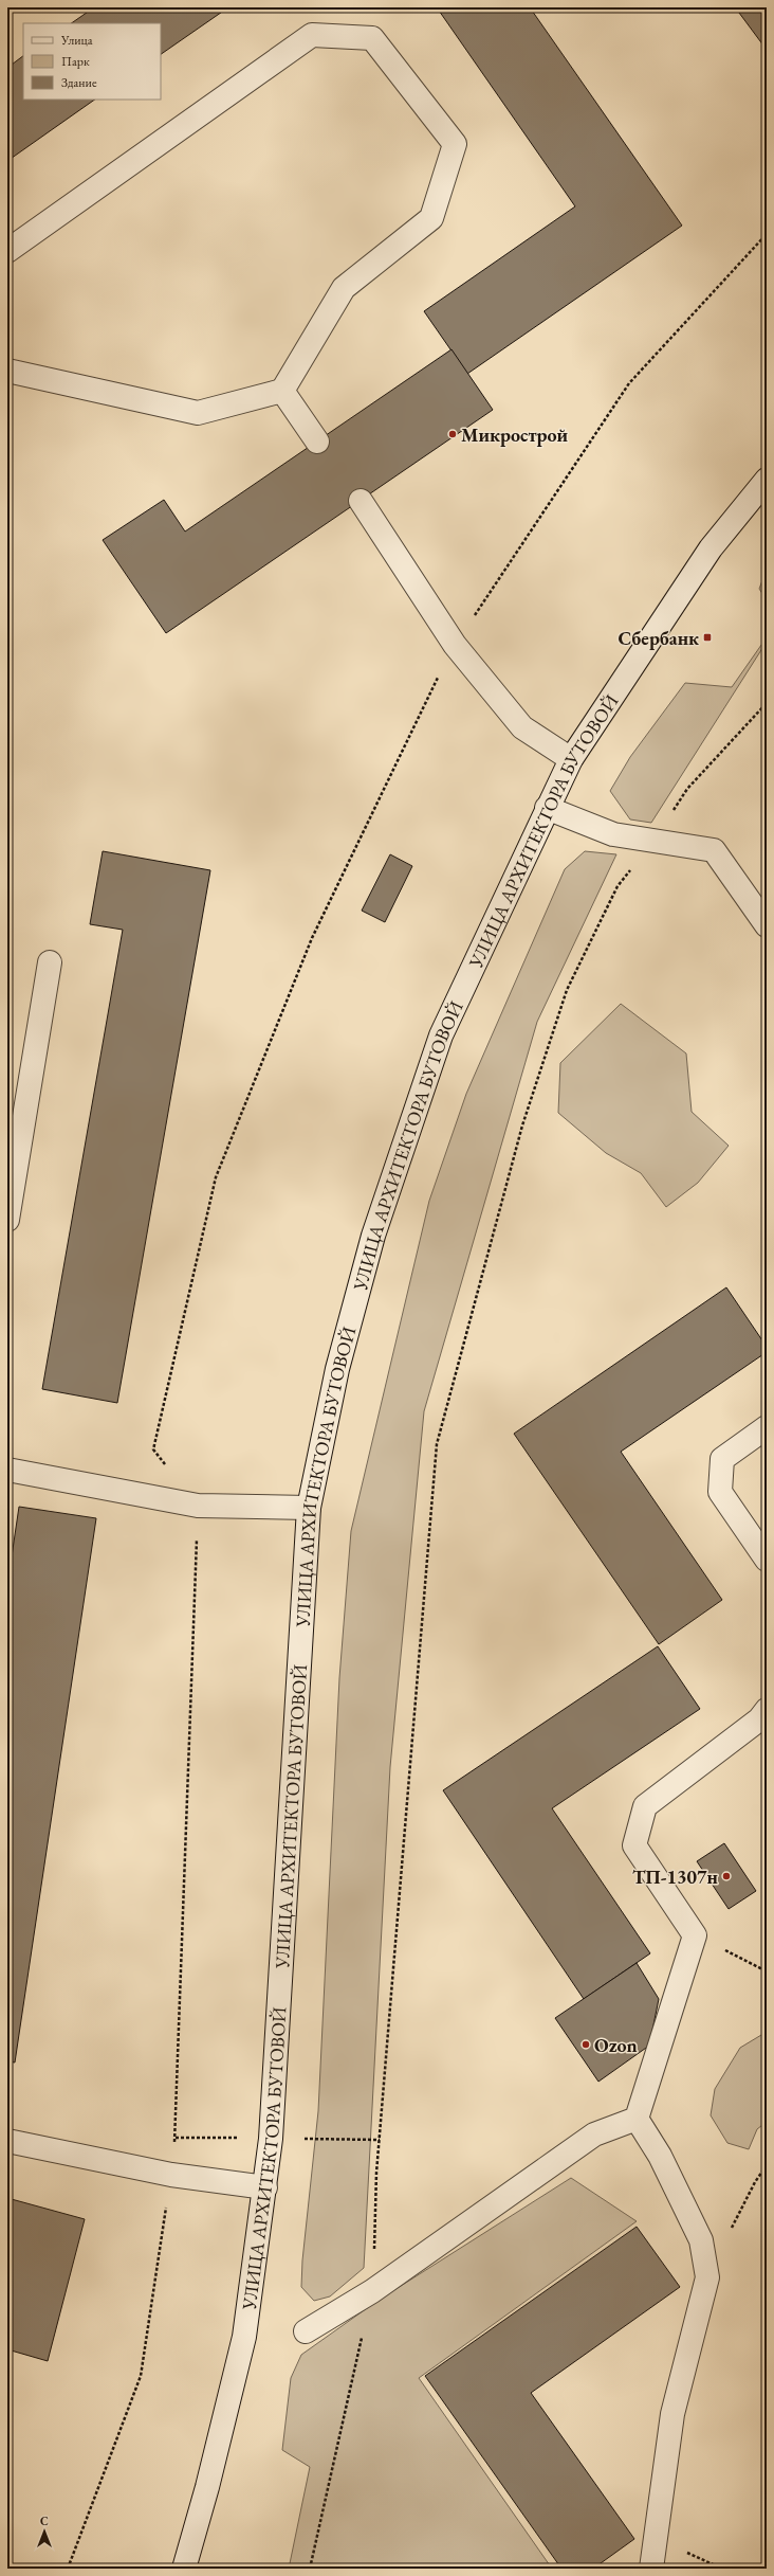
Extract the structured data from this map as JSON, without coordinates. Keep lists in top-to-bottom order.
{
  "streets": {
    "main road": ["УЛИЦА АРХИТЕКТОРА БУТОВОЙ"]
  },
  "places": {
    "other": ["Микрострой", "ТП-1307н", "Ozon"],
    "transit": ["Сбербанк"]
  },
  "legend": ["Улица", "Парк", "Здание"],
  "north": "top"
}
